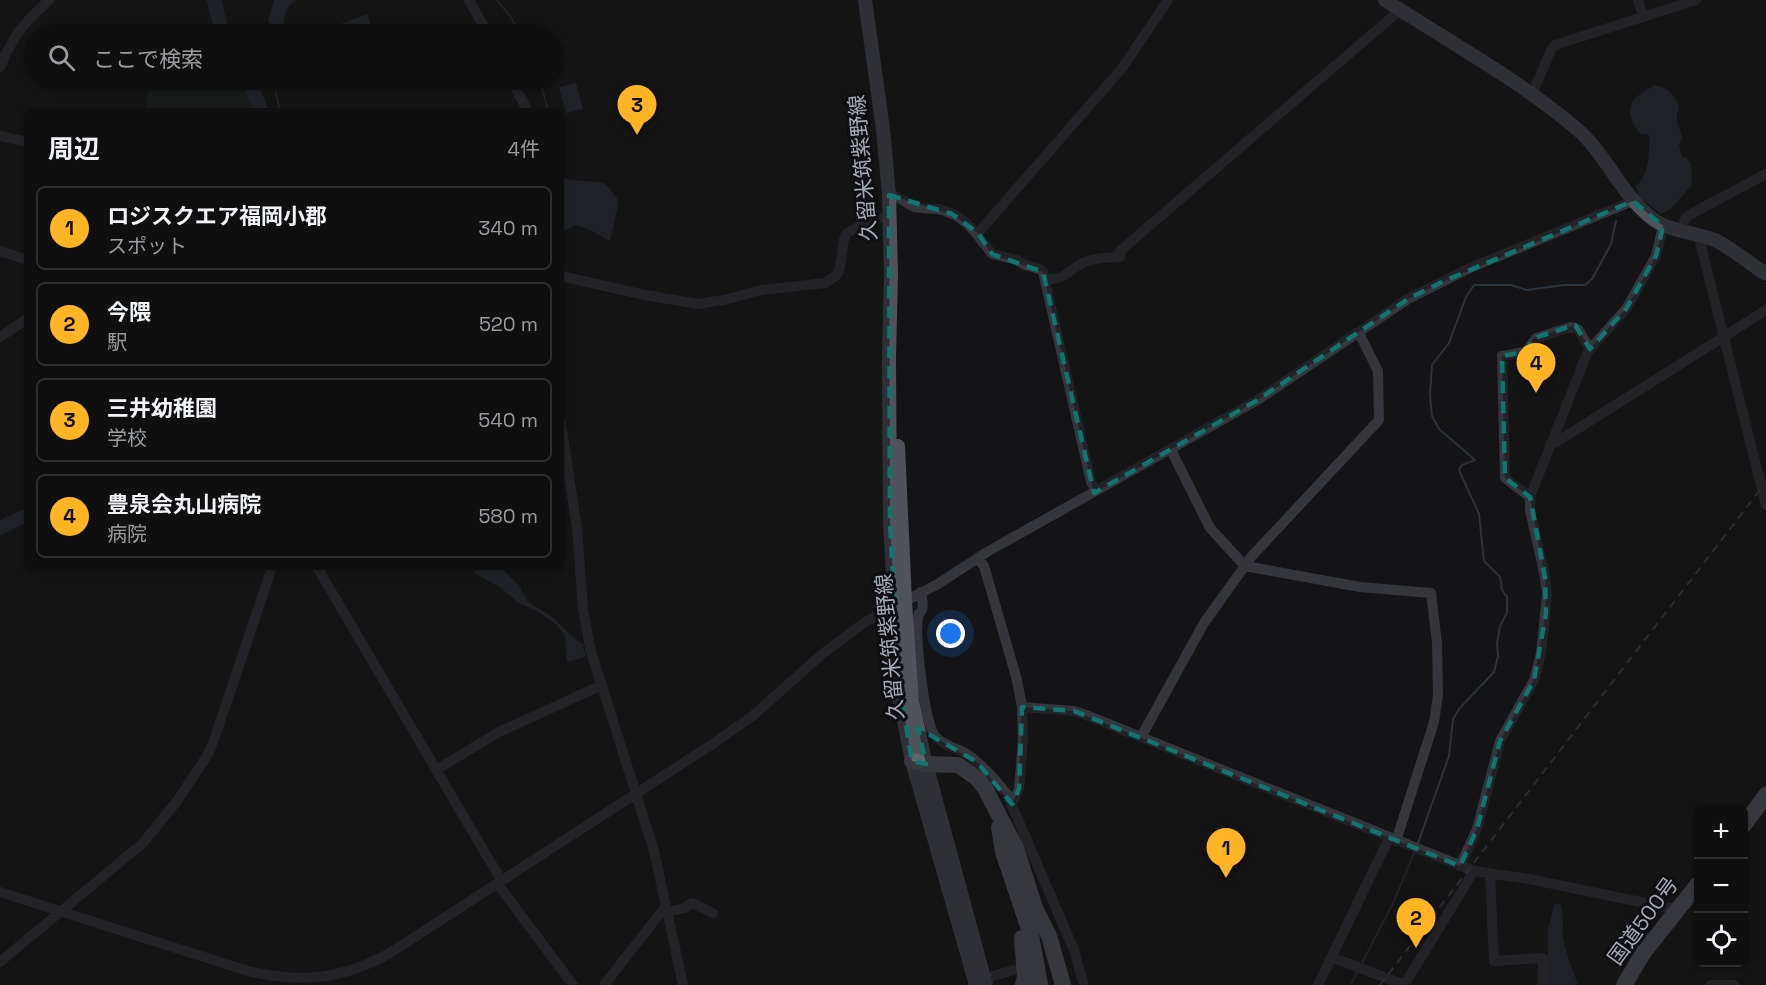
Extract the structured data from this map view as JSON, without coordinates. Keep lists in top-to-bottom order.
{
  "streets": {
    "highway": ["国道500号"],
    "main road": ["久留米筑紫野線"]
  },
  "page": {
    "search": "ここで検索",
    "pins": [
      "3",
      "4",
      "1",
      "2"
    ],
    "heading": ["周辺", "4件"],
    "list": [
      {
        "mark": "1",
        "name": "ロジスクエア福岡小郡",
        "note": "スポット",
        "value": "340 m"
      },
      {
        "mark": "2",
        "name": "今隈",
        "note": "駅",
        "value": "520 m"
      },
      {
        "mark": "3",
        "name": "三井幼稚園",
        "note": "学校",
        "value": "540 m"
      },
      {
        "mark": "4",
        "name": "豊泉会丸山病院",
        "note": "病院",
        "value": "580 m"
      }
    ],
    "map_buttons": ["+", "−"]
  }
}
